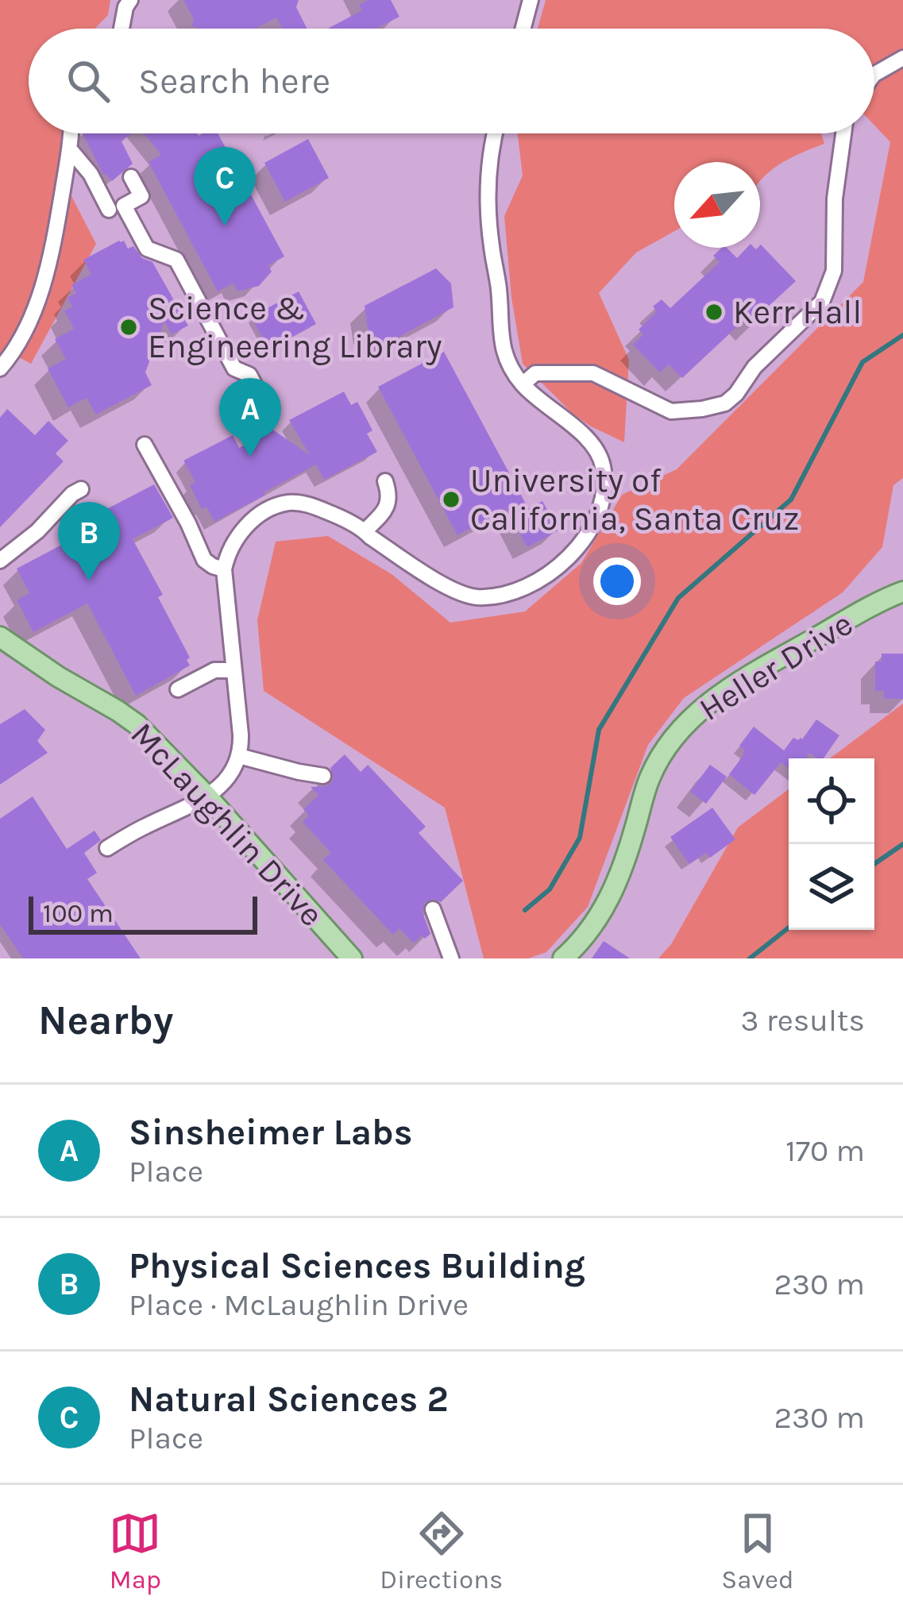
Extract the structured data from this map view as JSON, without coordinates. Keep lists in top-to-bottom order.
{
  "streets": {
    "main road": ["Heller Drive", "McLaughlin Drive"]
  },
  "places": ["Kerr Hall", "Science & Engineering Library", "University of California, Santa Cruz"],
  "scale_bar": "100 m",
  "north": "bottom left",
  "page": {
    "search": "Search here",
    "pins": ["C", "A", "B"],
    "scale": "100 m",
    "heading": ["Nearby", "3 results"],
    "list": [
      {
        "mark": "A",
        "name": "Sinsheimer Labs",
        "note": "Place",
        "value": "170 m"
      },
      {
        "mark": "B",
        "name": "Physical Sciences Building",
        "note": "Place · McLaughlin Drive",
        "value": "230 m"
      },
      {
        "mark": "C",
        "name": "Natural Sciences 2",
        "note": "Place",
        "value": "230 m"
      }
    ],
    "nav": ["Map", "Directions", "Saved"]
  }
}
